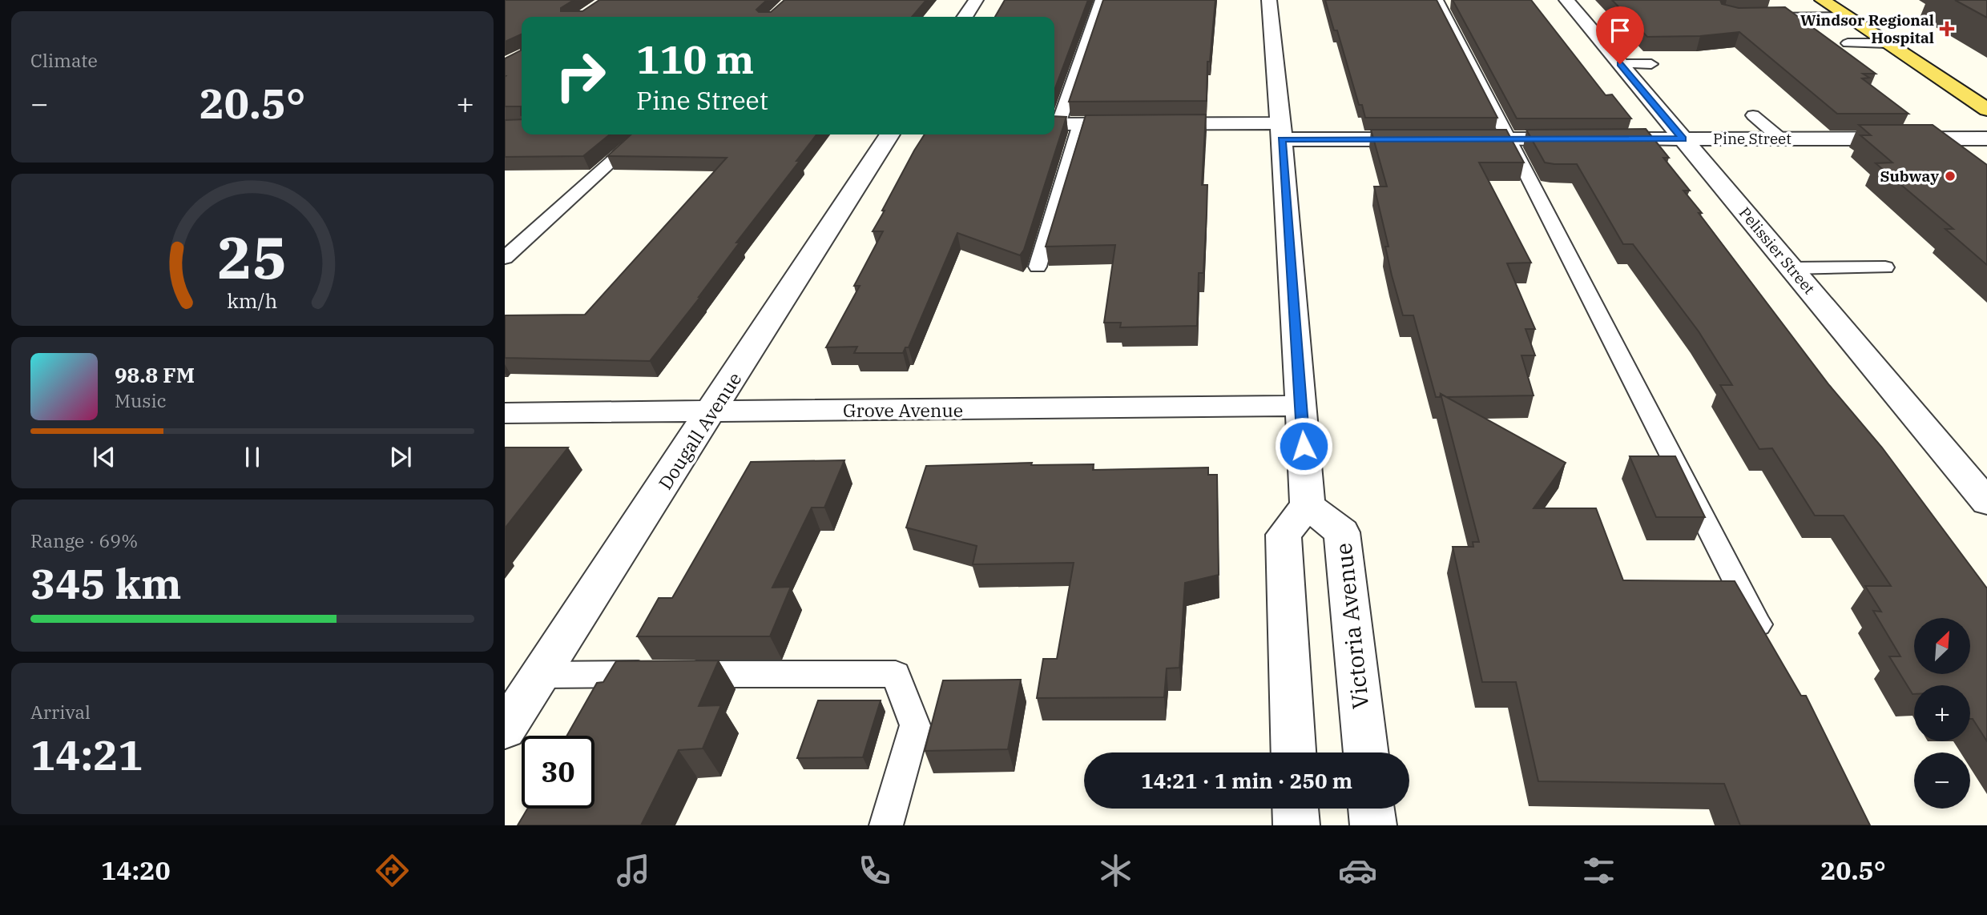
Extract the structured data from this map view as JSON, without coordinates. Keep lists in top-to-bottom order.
{
  "streets": {
    "street": [
      "Pine Street",
      "Pelissier Street",
      "Grove Avenue",
      "Dougall Avenue",
      "Victoria Avenue"
    ]
  },
  "crossings": [
    ["Pine Street", "Pelissier Street"],
    ["Grove Avenue", "Dougall Avenue"]
  ],
  "places": {
    "health": ["Windsor Regional Hospital"],
    "other": ["Subway"]
  },
  "north": "top right",
  "page": {
    "tile": [
      "Climate",
      ["Range · 69%", "345 km"],
      ["Arrival", "14:21"]
    ],
    "turn": ["110 m", "Pine Street"],
    "heat": ["−", "20.5°", "+"],
    "song": ["98.8 FM", "Music"],
    "map_buttons": ["+", "−"],
    "limit": "30",
    "trip": "14:21 · 1 min · 250 m",
    "tabs": ["14:20", "20.5°"],
    "gauge": ["25", "km/h"]
  }
}
